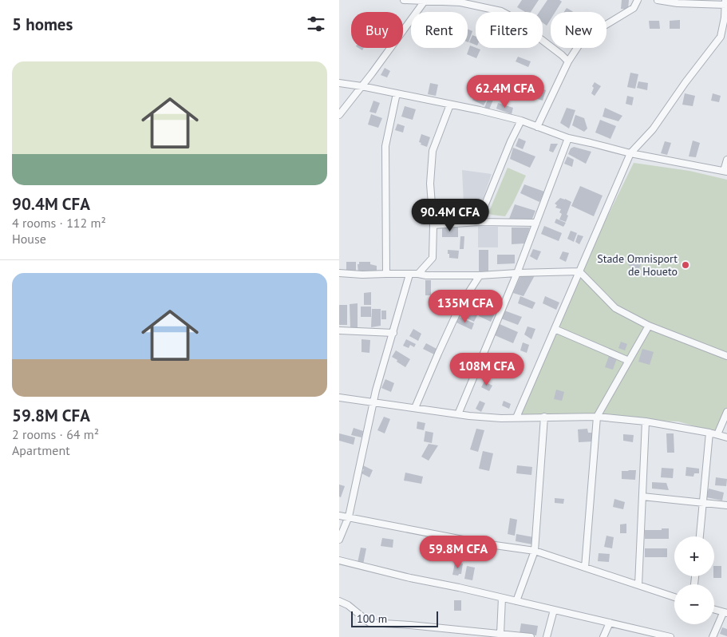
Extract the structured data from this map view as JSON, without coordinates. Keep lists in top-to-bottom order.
{
  "places": ["Stade Omnisport de Houeto"],
  "scale_bar": "100 m",
  "page": {
    "heading": "5 homes",
    "chip": [
      "Buy",
      "Rent",
      "Filters",
      "New"
    ],
    "list": [
      {
        "name": "90.4M CFA",
        "note": "4 rooms · 112 m² · House"
      },
      {
        "name": "59.8M CFA",
        "note": "2 rooms · 64 m² · Apartment"
      }
    ],
    "price": [
      "62.4M CFA",
      "90.4M CFA",
      "135M CFA",
      "108M CFA",
      "59.8M CFA"
    ],
    "map_buttons": ["+", "−"],
    "scale": "100 m"
  }
}
